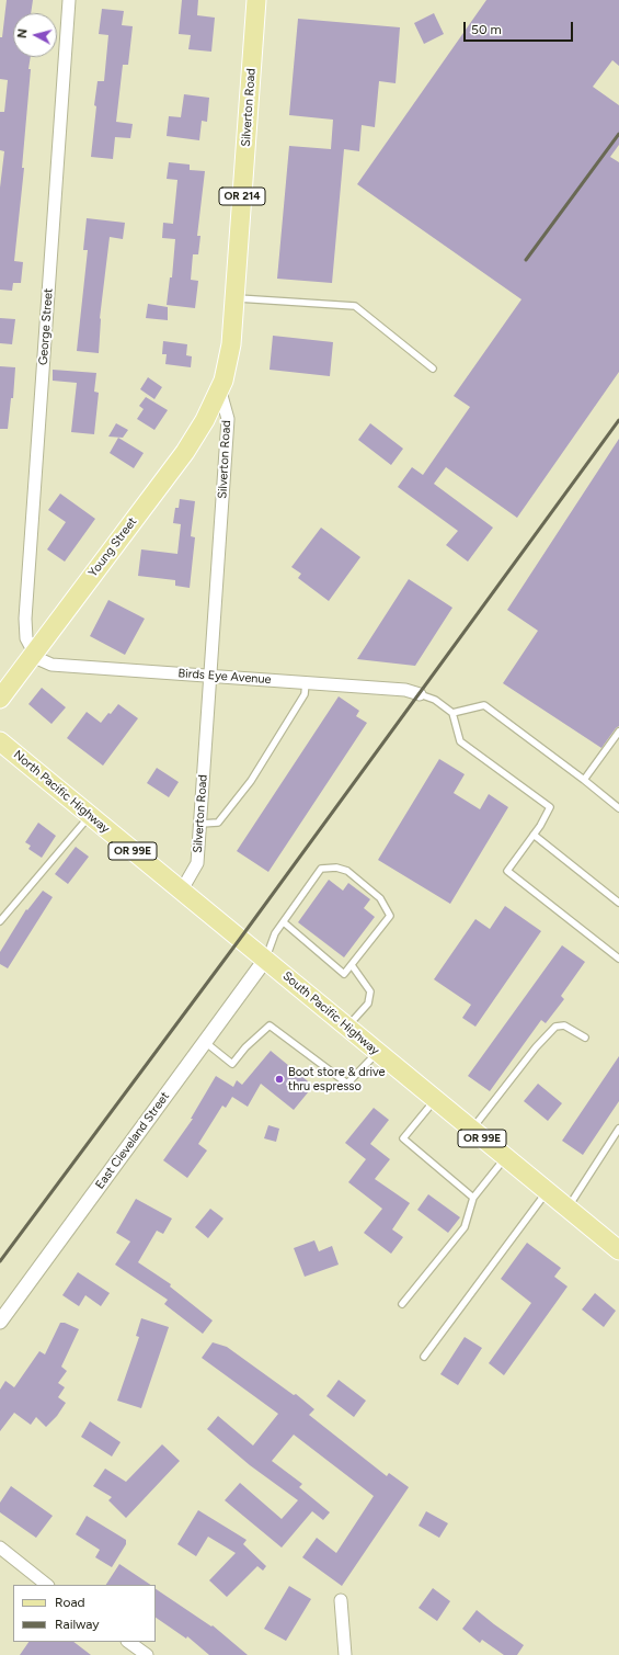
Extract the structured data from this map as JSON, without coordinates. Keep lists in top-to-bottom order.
{
  "streets": {
    "main road": [
      "Silverton Road",
      "OR 214",
      "Young Street",
      "North Pacific Highway",
      "OR 99E",
      "South Pacific Highway"
    ],
    "street": ["George Street", "Birds Eye Avenue", "East Cleveland Street"]
  },
  "crossings": [
    ["Silverton Road", "Young Street"],
    ["Silverton Road", "Birds Eye Avenue"],
    ["Silverton Road", "North Pacific Highway"],
    ["George Street", "Young Street"],
    ["George Street", "Birds Eye Avenue"],
    ["Young Street", "Birds Eye Avenue"],
    ["North Pacific Highway", "South Pacific Highway"],
    ["North Pacific Highway", "East Cleveland Street"],
    ["South Pacific Highway", "East Cleveland Street"]
  ],
  "places": ["Boot store & drive thru espresso"],
  "legend": ["Road", "Railway"],
  "scale_bar": "50 m",
  "north": "left"
}
